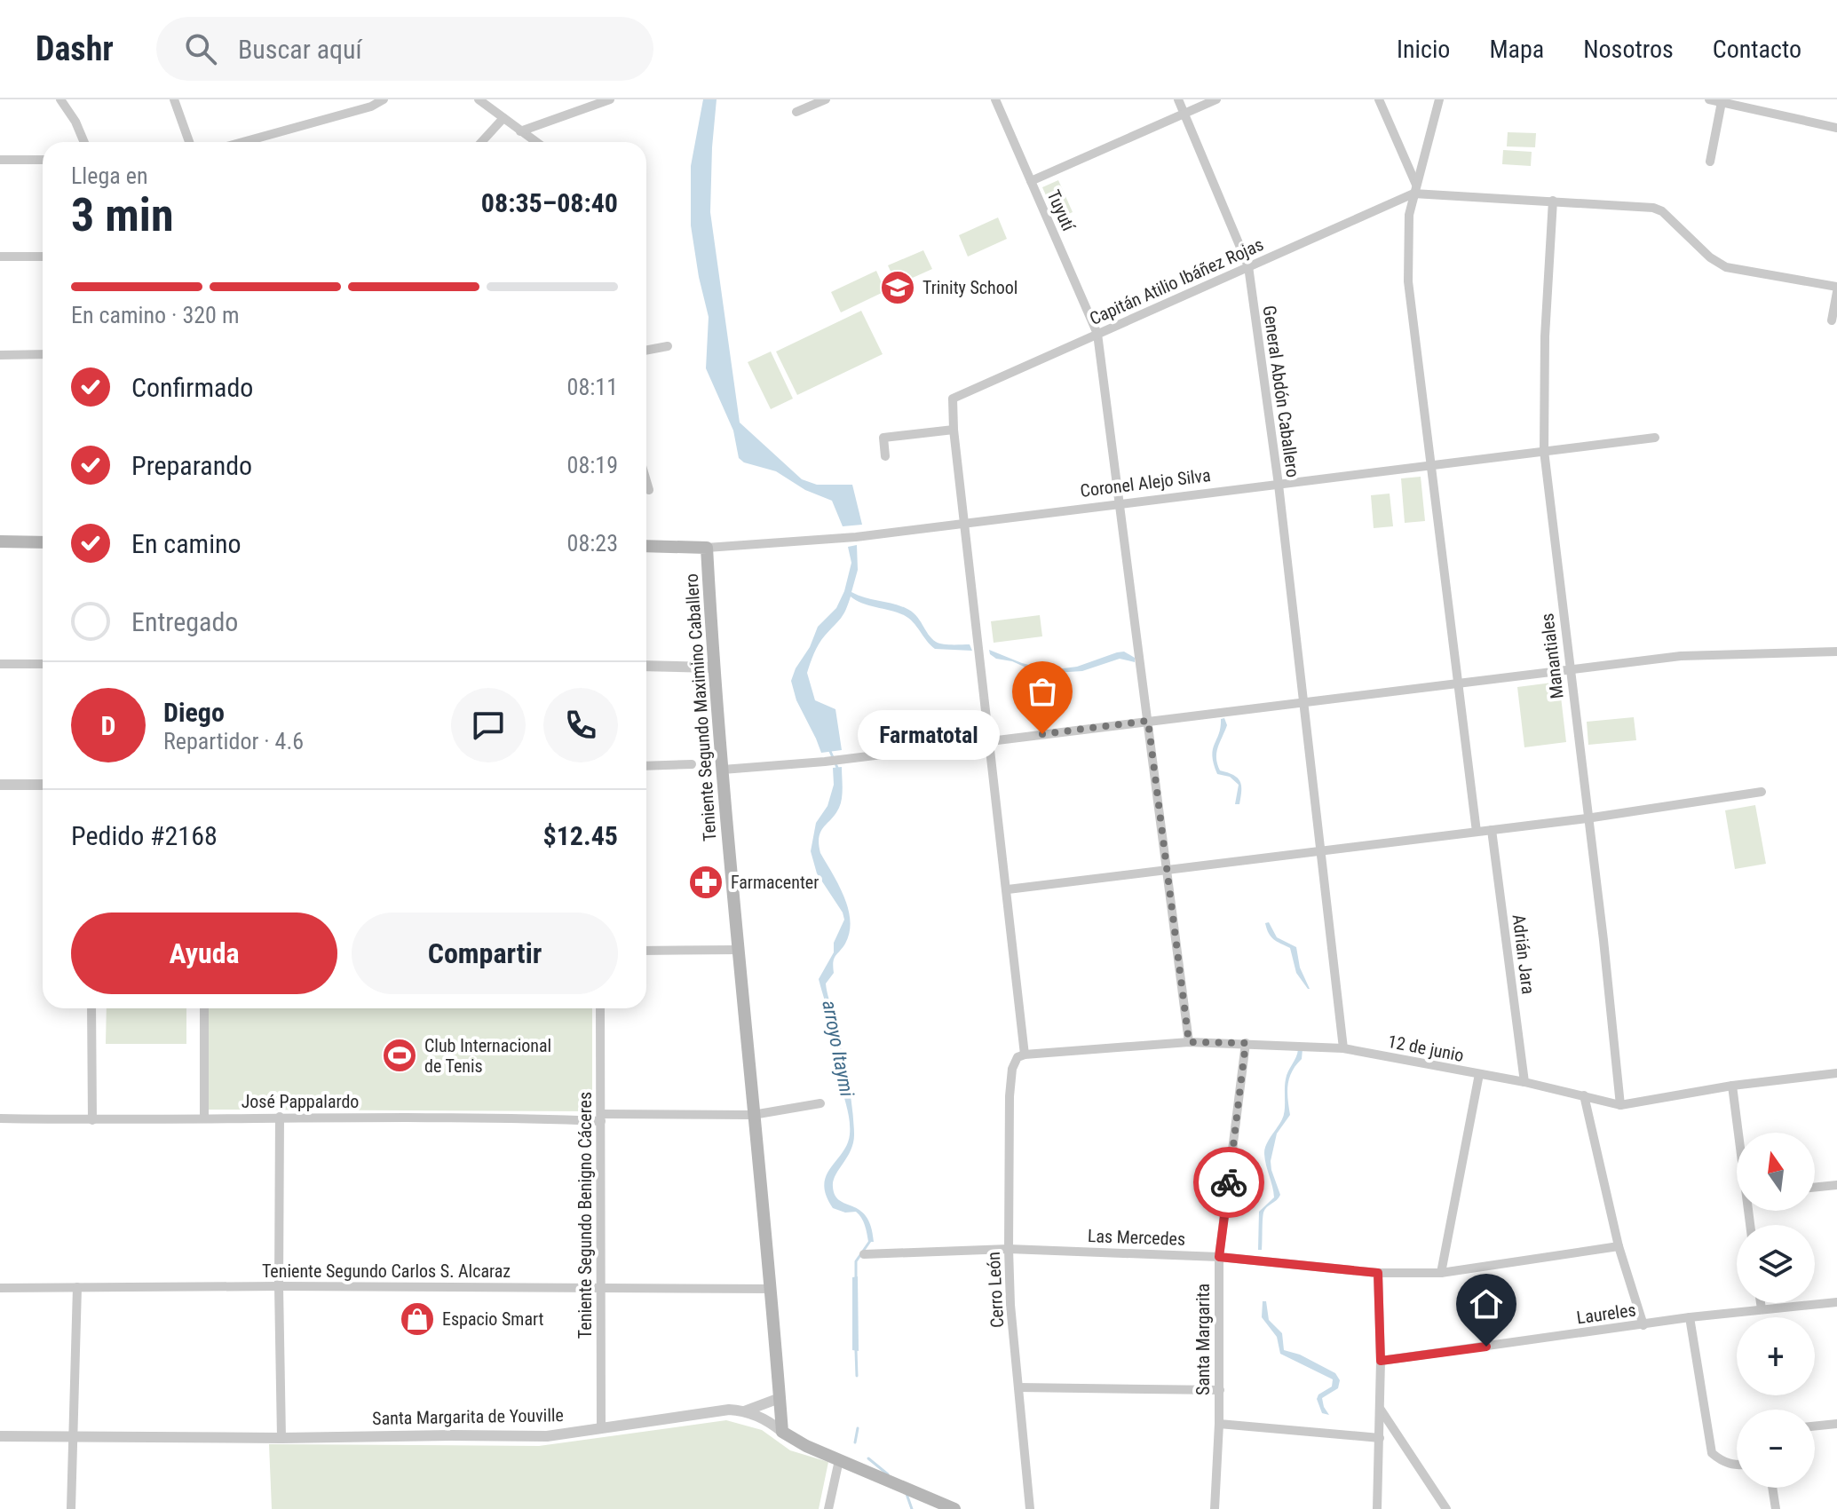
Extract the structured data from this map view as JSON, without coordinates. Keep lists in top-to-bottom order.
{
  "streets": {
    "main road": ["Coronel Alejo Silva", "Teniente Segundo Maximino Caballero", "Santa Margarita de Youville"],
    "street": [
      "Tuyutí",
      "Capitán Atilio Ibáñez Rojas",
      "General Abdón Caballero",
      "Manantiales",
      "Adrián Jara",
      "12 de junio",
      "José Pappalardo",
      "Teniente Segundo Benigno Cáceres",
      "Las Mercedes",
      "Teniente Segundo Carlos S. Alcaraz",
      "Cerro León",
      "Laureles",
      "Santa Margarita"
    ]
  },
  "crossings": [
    ["Tuyutí", "Capitán Atilio Ibáñez Rojas"],
    ["Tuyutí", "Coronel Alejo Silva"],
    ["Tuyutí", "12 de junio"],
    ["Capitán Atilio Ibáñez Rojas", "General Abdón Caballero"],
    ["General Abdón Caballero", "Coronel Alejo Silva"],
    ["General Abdón Caballero", "12 de junio"],
    ["Coronel Alejo Silva", "Manantiales"],
    ["Coronel Alejo Silva", "Teniente Segundo Maximino Caballero"],
    ["Manantiales", "12 de junio"],
    ["Teniente Segundo Maximino Caballero", "José Pappalardo"],
    ["Teniente Segundo Maximino Caballero", "Teniente Segundo Carlos S. Alcaraz"],
    ["Teniente Segundo Maximino Caballero", "Santa Margarita de Youville"],
    ["Adrián Jara", "12 de junio"],
    ["12 de junio", "Cerro León"],
    ["12 de junio", "Santa Margarita"],
    ["José Pappalardo", "Teniente Segundo Benigno Cáceres"],
    ["Teniente Segundo Benigno Cáceres", "Teniente Segundo Carlos S. Alcaraz"],
    ["Teniente Segundo Benigno Cáceres", "Santa Margarita de Youville"],
    ["Las Mercedes", "Cerro León"],
    ["Las Mercedes", "Santa Margarita"]
  ],
  "water": ["arroyo Itaymi"],
  "places": {
    "school or university": ["Trinity School"],
    "other": ["Farmatotal"],
    "pharmacy": ["Farmacenter"],
    "sports": ["Club Internacional de Tenis"],
    "shop": ["Espacio Smart"]
  },
  "north": "top",
  "page": {
    "header": "Dashr",
    "search": "Buscar aquí",
    "nav": [
      "Inicio",
      "Mapa",
      "Nosotros",
      "Contacto"
    ],
    "heading": ["3 min", "Llega en", "08:35–08:40"],
    "panel": [
      "Diego",
      "Repartidor · 4.6",
      "Pedido #2168",
      "$12.45"
    ],
    "bar": "En camino · 320 m",
    "list": [
      ["Confirmado", "08:11"],
      ["Preparando", "08:19"],
      ["En camino", "08:23"],
      "Entregado"
    ],
    "round": "D",
    "bubble": "Farmatotal",
    "buttons": ["Ayuda", "Compartir"],
    "map_buttons": ["+", "−"]
  }
}
